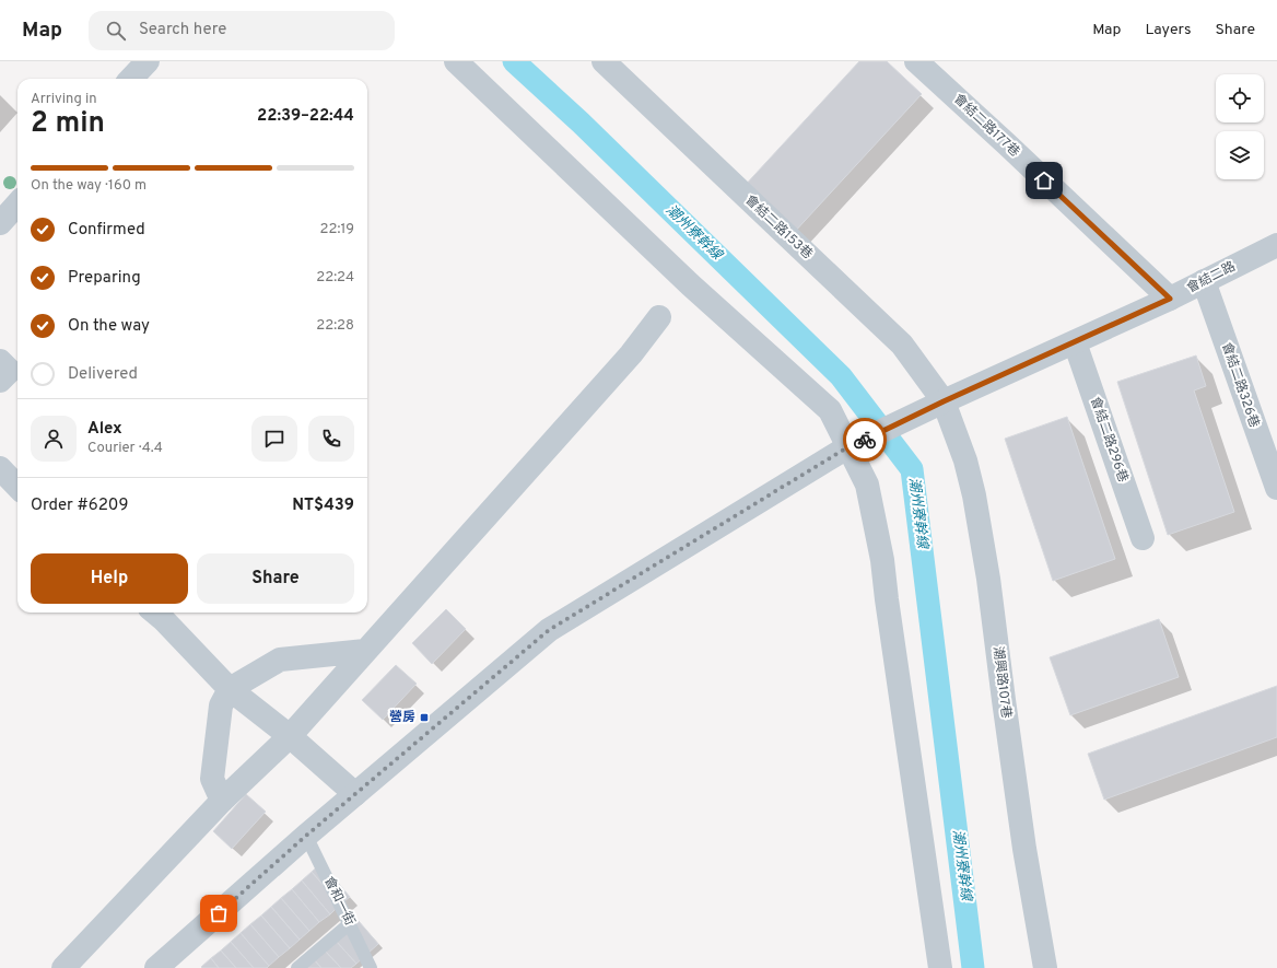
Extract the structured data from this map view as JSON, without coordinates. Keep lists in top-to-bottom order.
{
  "streets": {
    "street": [
      "會結二路177巷",
      "會結二路153巷",
      "會結二路",
      "會結二路326巷",
      "會結二路296巷",
      "潮興路107巷"
    ],
    "lane": ["會和一街"]
  },
  "crossings": [
    ["會結二路177巷", "會結二路"],
    ["會結二路153巷", "會結二路"],
    ["會結二路153巷", "潮興路107巷"],
    ["會結二路", "會結二路326巷"],
    ["會結二路", "會結二路296巷"],
    ["會結二路", "潮興路107巷"]
  ],
  "water": ["潮州寮幹線"],
  "places": {
    "transit": ["營房"]
  },
  "page": {
    "header": "Map",
    "search": "Search here",
    "nav": ["Map", "Layers", "Share"],
    "heading": ["2 min", "Arriving in", "22:39–22:44"],
    "panel": [
      "Alex",
      "Courier · 4.4",
      "Order #6209",
      "NT$439"
    ],
    "bar": "On the way · 160 m",
    "list": [
      ["Confirmed", "22:19"],
      ["Preparing", "22:24"],
      ["On the way", "22:28"],
      "Delivered"
    ],
    "buttons": ["Help", "Share"]
  }
}
